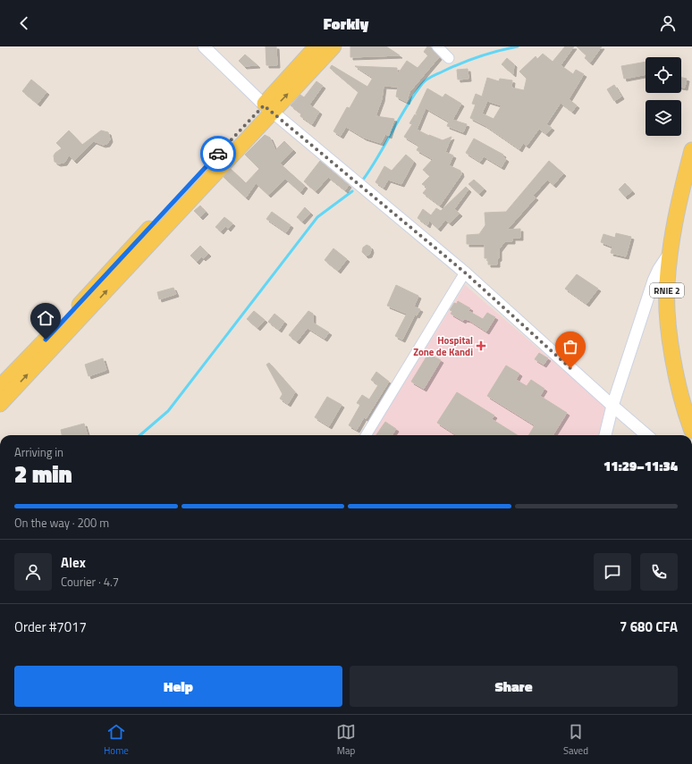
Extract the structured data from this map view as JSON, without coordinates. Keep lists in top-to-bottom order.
{
  "streets": {
    "main road": ["RNIE 2"]
  },
  "places": {
    "health": ["Hospital Zone de Kandi"]
  },
  "page": {
    "header": "Forkly",
    "heading": ["2 min", "Arriving in", "11:29–11:34"],
    "panel": [
      "Alex",
      "Courier · 4.7",
      "Order #7017",
      "7 680 CFA"
    ],
    "bar": "On the way · 200 m",
    "buttons": ["Help", "Share"],
    "tabs": ["Home", "Map", "Saved"]
  }
}
